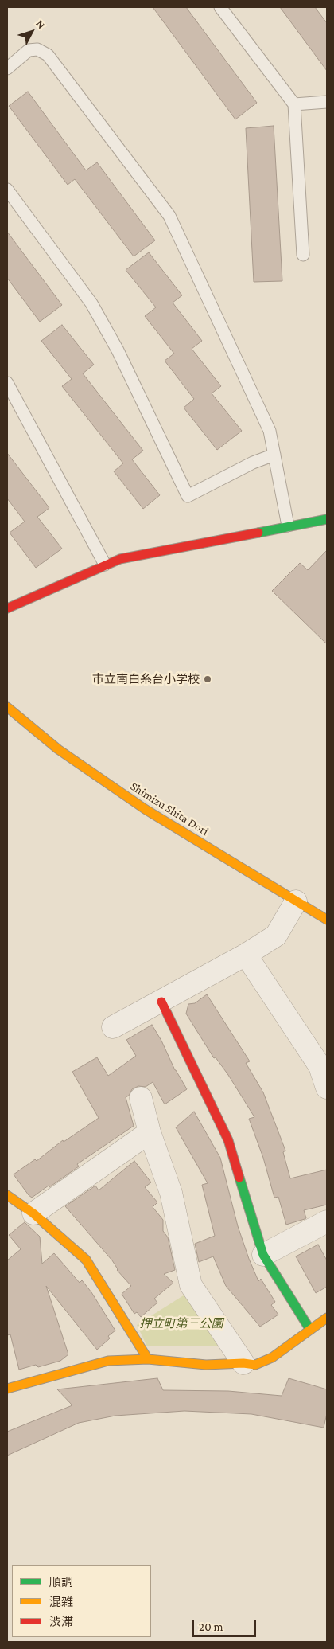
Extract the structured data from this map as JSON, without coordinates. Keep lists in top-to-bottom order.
{
  "streets": {
    "street": ["Shimizu Shita Dori"]
  },
  "parks": ["押立町第三公園"],
  "places": ["市立南白糸台小学校"],
  "legend": ["順調", "混雑", "渋滞"],
  "scale_bar": "20 m",
  "north": "top right"
}
